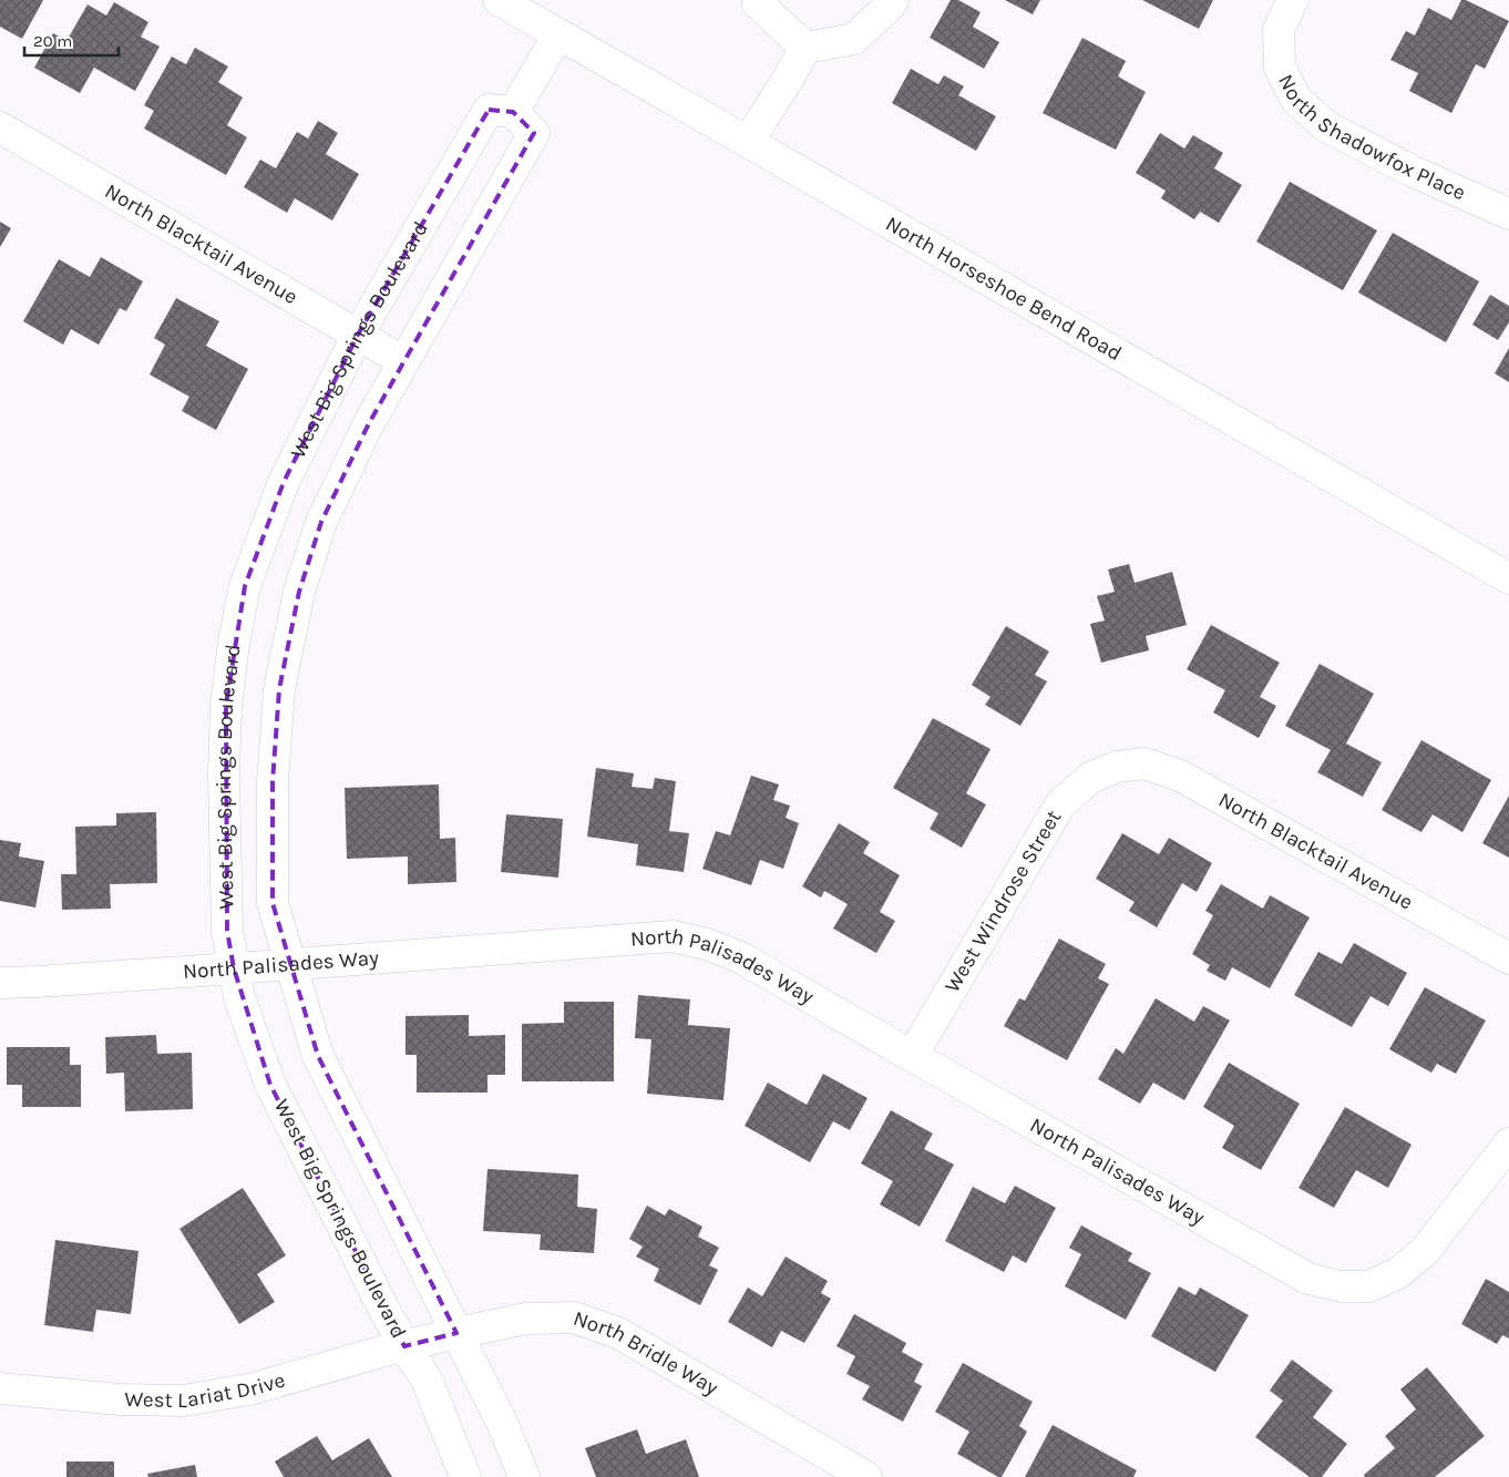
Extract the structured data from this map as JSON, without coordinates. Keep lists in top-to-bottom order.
{
  "streets": {
    "street": [
      "North Shadowfox Place",
      "North Blacktail Avenue",
      "North Horseshoe Bend Road",
      "West Big Springs Boulevard",
      "West Windrose Street",
      "North Palisades Way",
      "North Bridle Way",
      "West Lariat Drive"
    ]
  },
  "crossings": [
    ["North Blacktail Avenue", "West Big Springs Boulevard"],
    ["North Blacktail Avenue", "West Windrose Street"],
    ["West Big Springs Boulevard", "North Palisades Way"],
    ["West Big Springs Boulevard", "North Bridle Way"],
    ["West Big Springs Boulevard", "West Lariat Drive"],
    ["West Windrose Street", "North Palisades Way"],
    ["North Bridle Way", "West Lariat Drive"]
  ],
  "scale_bar": "20 m"
}
